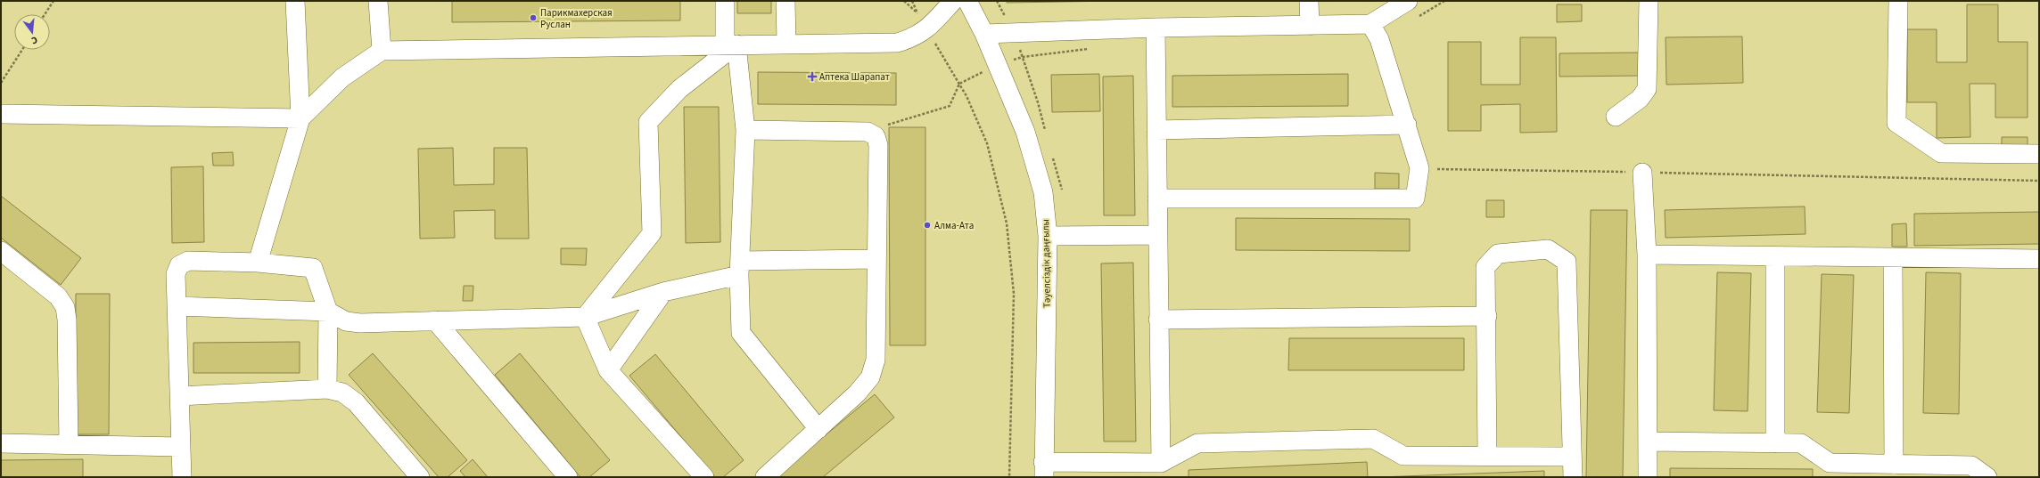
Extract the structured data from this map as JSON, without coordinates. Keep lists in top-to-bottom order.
{
  "streets": {
    "street": ["Тәуелсіздік даңғылы"]
  },
  "places": {
    "other": ["Парикмахерская Руслан", "Алма-Ата"],
    "health": ["Аптека Шарапат"]
  },
  "north": "bottom"
}
